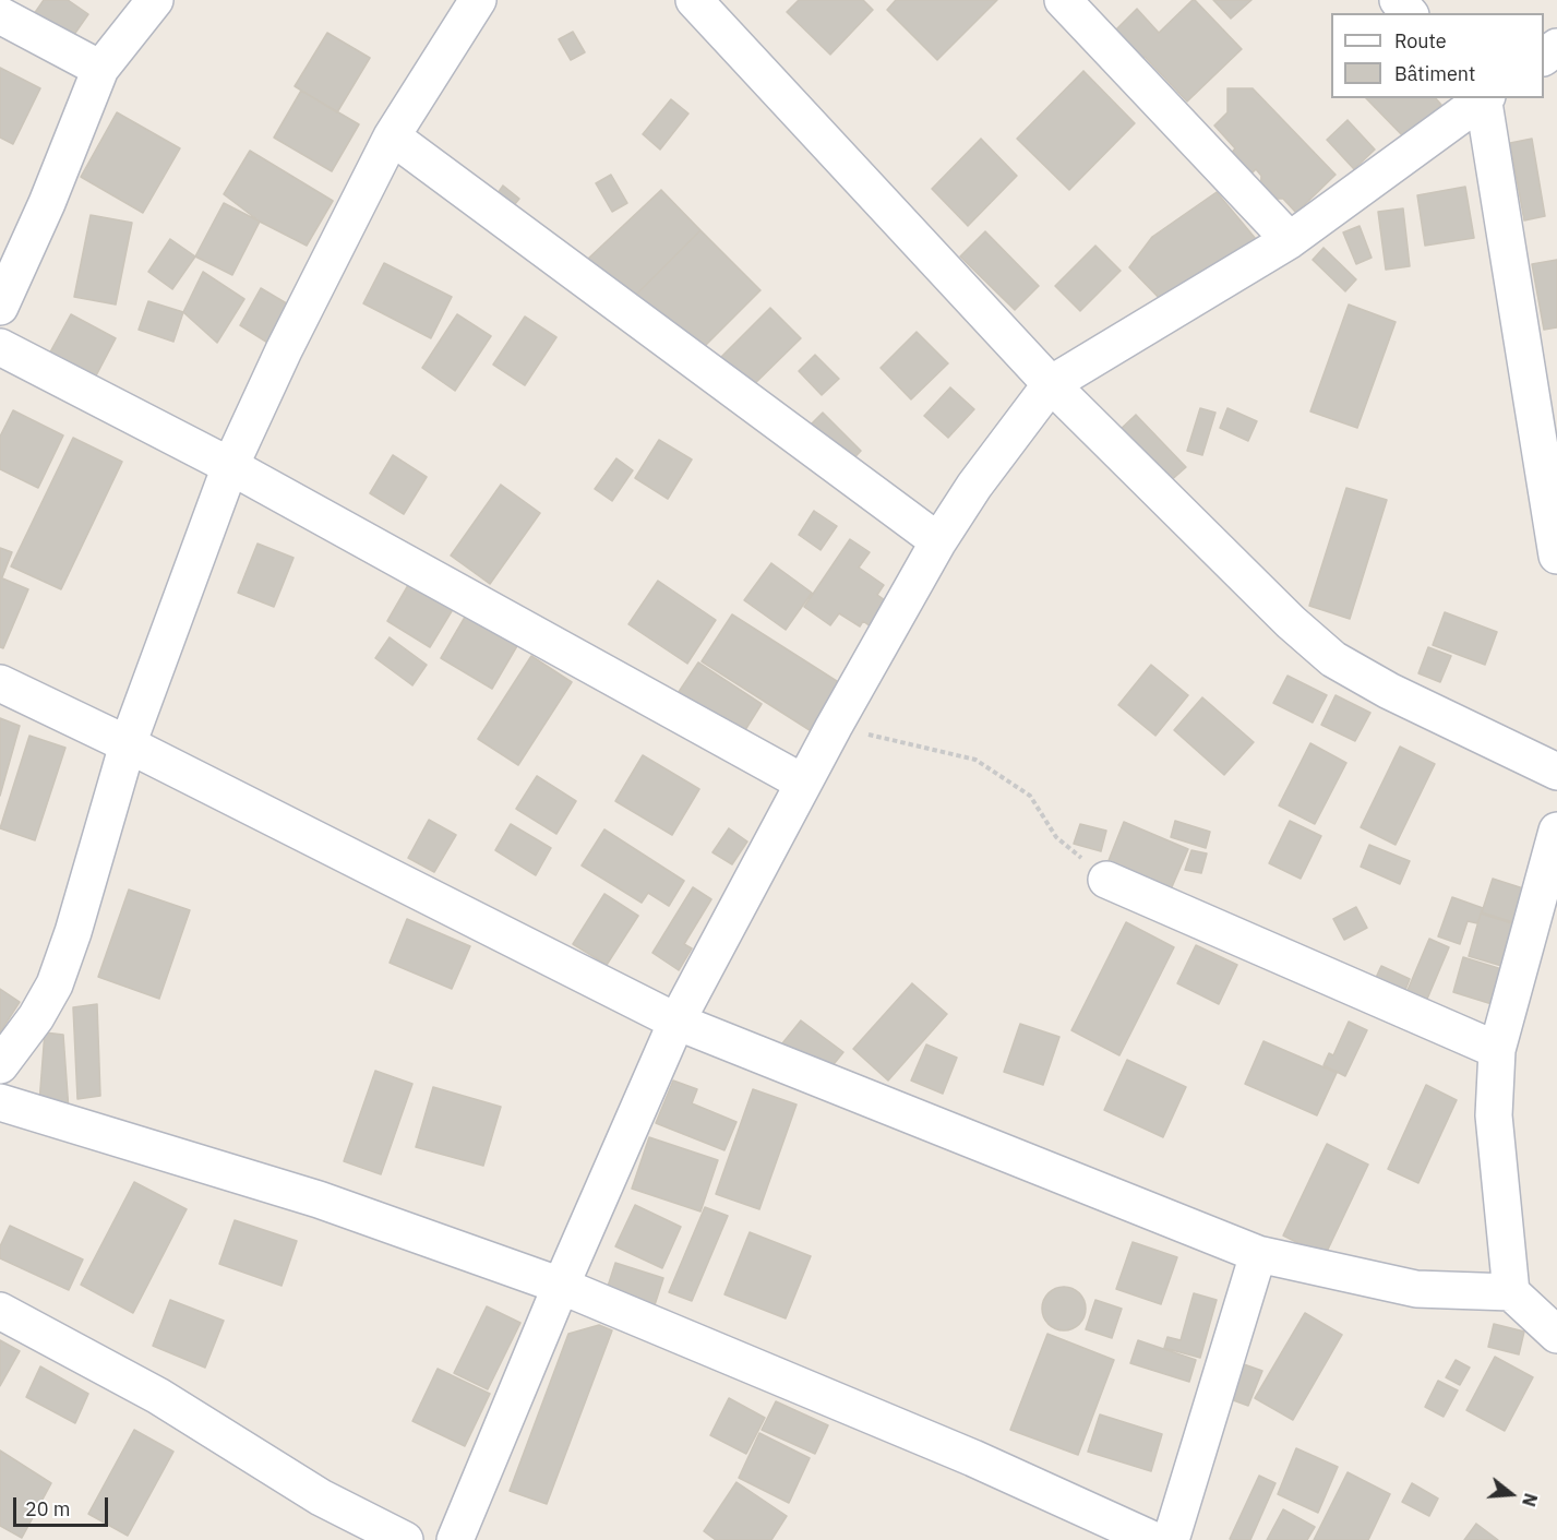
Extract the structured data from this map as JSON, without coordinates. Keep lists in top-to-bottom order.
{
  "legend": ["Route", "Bâtiment"],
  "scale_bar": "20 m",
  "north": "right"
}
